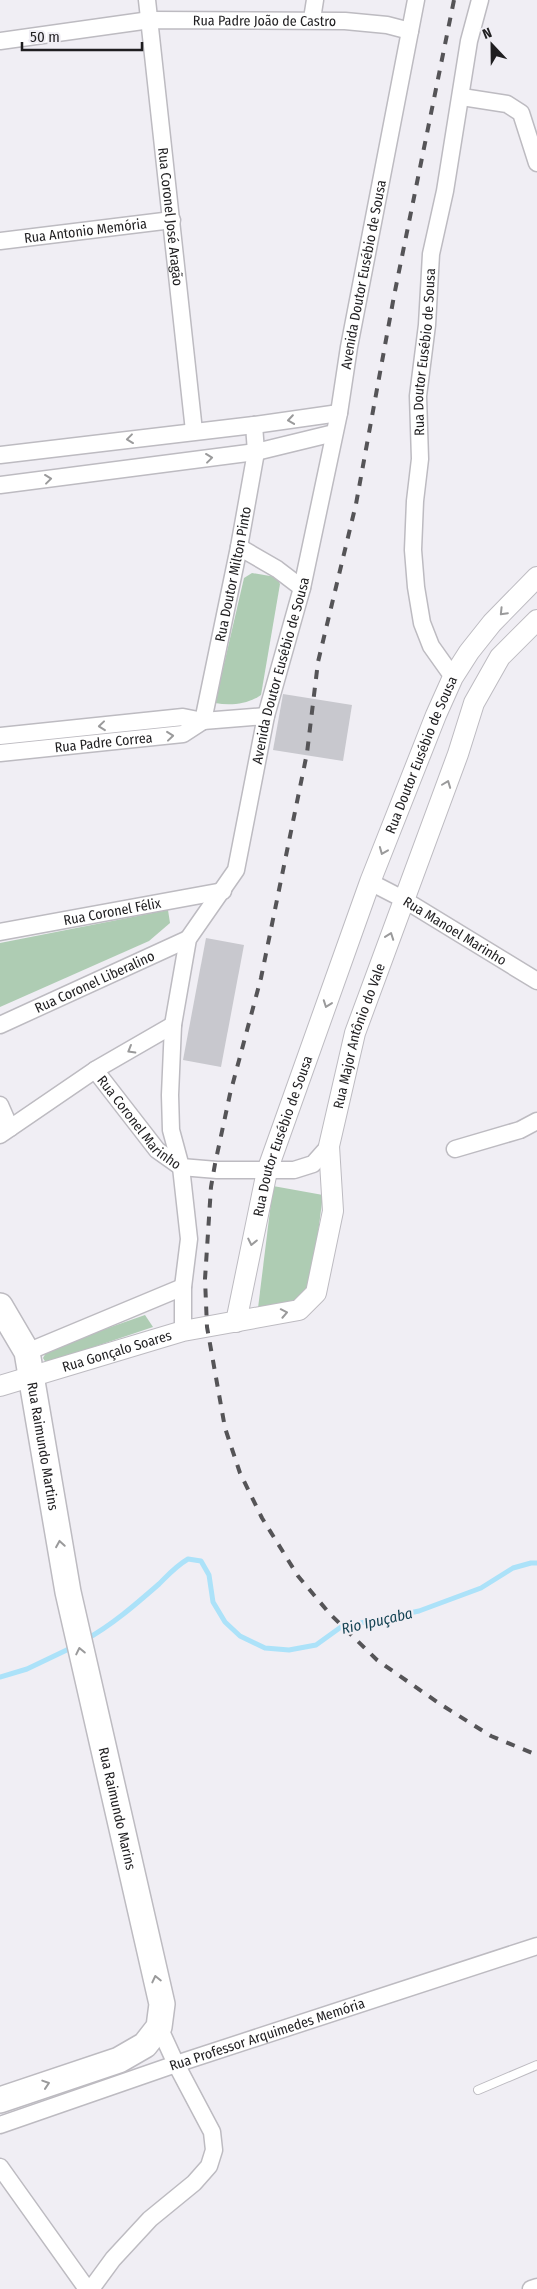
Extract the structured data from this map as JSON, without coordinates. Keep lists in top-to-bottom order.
{
  "streets": {
    "main road": ["Rua Raimundo Martins", "Rua Raimundo Marins"],
    "street": [
      "Rua Padre João de Castro",
      "Rua Coronel José Aragão",
      "Rua Antonio Memória",
      "Avenida Doutor Eusébio de Sousa",
      "Rua Doutor Eusébio de Sousa",
      "Rua Doutor Milton Pinto",
      "Rua Padre Correa",
      "Rua Coronel Félix",
      "Rua Manoel Marinho",
      "Rua Coronel Liberalino",
      "Rua Major Antônio do Vale",
      "Rua Coronel Marinho",
      "Rua Gonçalo Soares",
      "Rua Professor Arquimedes Memória"
    ]
  },
  "crossings": [
    ["Rua Padre João de Castro", "Rua Coronel José Aragão"],
    ["Rua Padre João de Castro", "Avenida Doutor Eusébio de Sousa"],
    ["Rua Coronel José Aragão", "Rua Antonio Memória"],
    ["Avenida Doutor Eusébio de Sousa", "Rua Padre Correa"],
    ["Avenida Doutor Eusébio de Sousa", "Rua Coronel Félix"],
    ["Avenida Doutor Eusébio de Sousa", "Rua Coronel Liberalino"],
    ["Avenida Doutor Eusébio de Sousa", "Rua Coronel Marinho"],
    ["Avenida Doutor Eusébio de Sousa", "Rua Gonçalo Soares"],
    ["Rua Doutor Eusébio de Sousa", "Rua Manoel Marinho"],
    ["Rua Doutor Eusébio de Sousa", "Rua Major Antônio do Vale"],
    ["Rua Doutor Eusébio de Sousa", "Rua Coronel Marinho"],
    ["Rua Doutor Eusébio de Sousa", "Rua Gonçalo Soares"],
    ["Rua Doutor Milton Pinto", "Rua Padre Correa"],
    ["Rua Manoel Marinho", "Rua Major Antônio do Vale"],
    ["Rua Major Antônio do Vale", "Rua Coronel Marinho"],
    ["Rua Major Antônio do Vale", "Rua Gonçalo Soares"],
    ["Rua Gonçalo Soares", "Rua Raimundo Martins"],
    ["Rua Raimundo Martins", "Rua Raimundo Marins"]
  ],
  "one_way": [
    "Rua Doutor Eusébio de Sousa",
    "Rua Major Antônio do Vale",
    "Rua Raimundo Martins",
    "Rua Raimundo Marins"
  ],
  "water": ["Rio Ipuçaba"],
  "scale_bar": "50 m",
  "north": "top"
}
